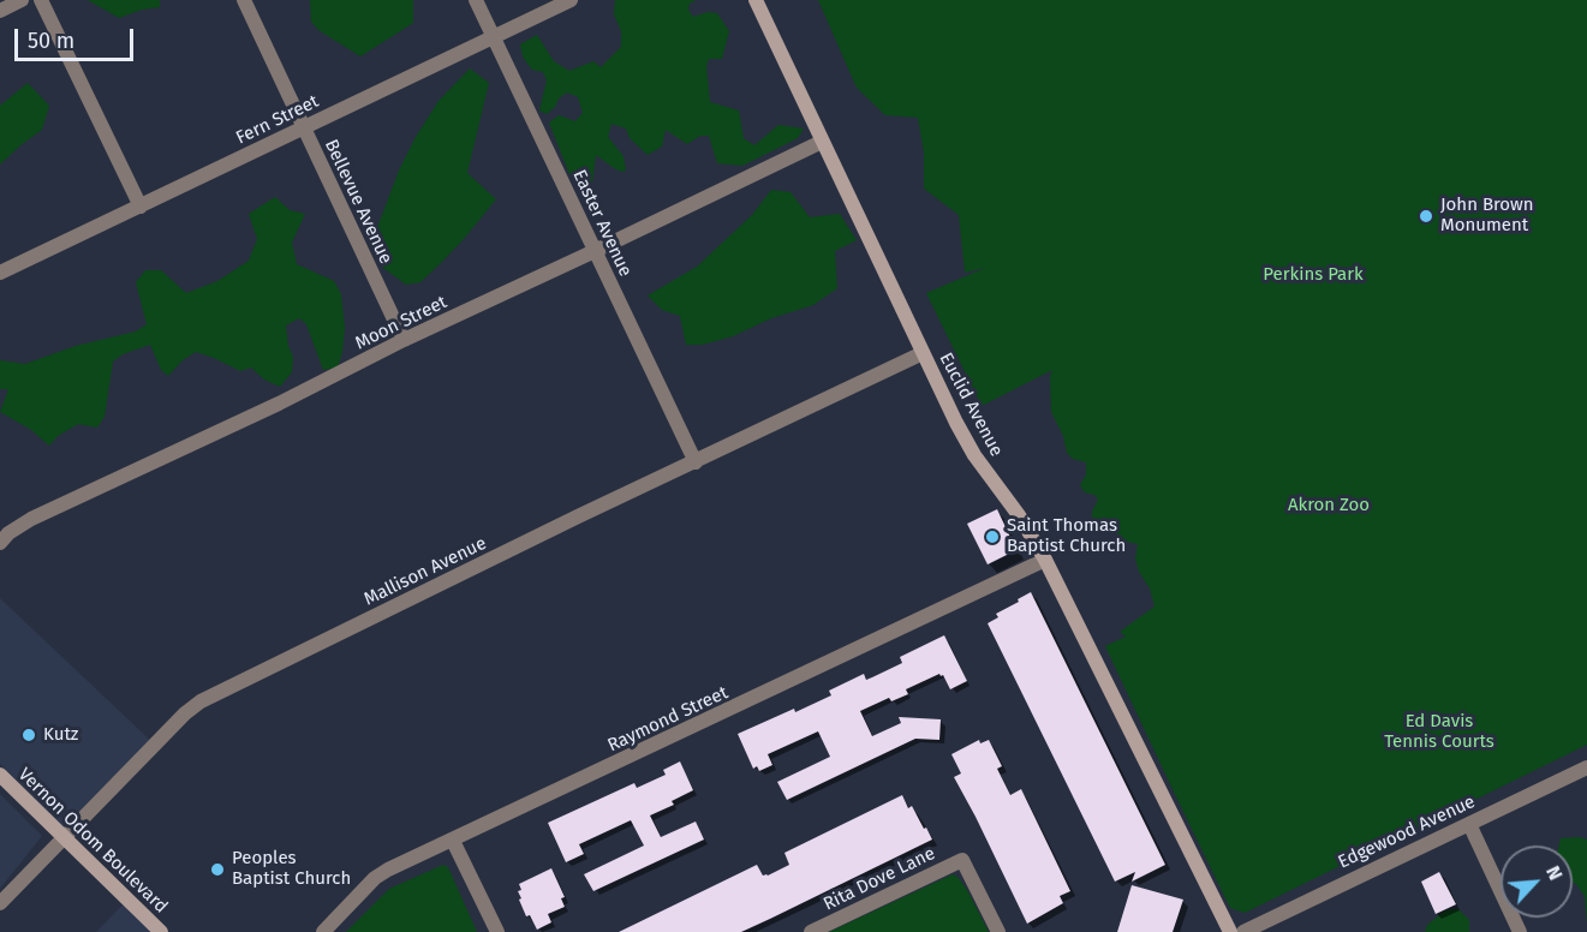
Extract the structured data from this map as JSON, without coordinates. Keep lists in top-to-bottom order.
{
  "streets": {
    "street": [
      "Fern Street",
      "Bellevue Avenue",
      "Easter Avenue",
      "Moon Street",
      "Euclid Avenue",
      "Mallison Avenue",
      "Raymond Street",
      "Edgewood Avenue",
      "Vernon Odom Boulevard",
      "Rita Dove Lane"
    ]
  },
  "crossings": [
    ["Fern Street", "Bellevue Avenue"],
    ["Fern Street", "Easter Avenue"],
    ["Bellevue Avenue", "Moon Street"],
    ["Easter Avenue", "Moon Street"],
    ["Easter Avenue", "Mallison Avenue"],
    ["Moon Street", "Euclid Avenue"],
    ["Euclid Avenue", "Mallison Avenue"],
    ["Euclid Avenue", "Raymond Street"],
    ["Mallison Avenue", "Vernon Odom Boulevard"]
  ],
  "parks": ["Perkins Park", "Akron Zoo", "Ed Davis Tennis Courts"],
  "places": [
    "John Brown Monument",
    "Saint Thomas Baptist Church",
    "Kutz",
    "Peoples Baptist Church"
  ],
  "scale_bar": "50 m",
  "north": "top right"
}
